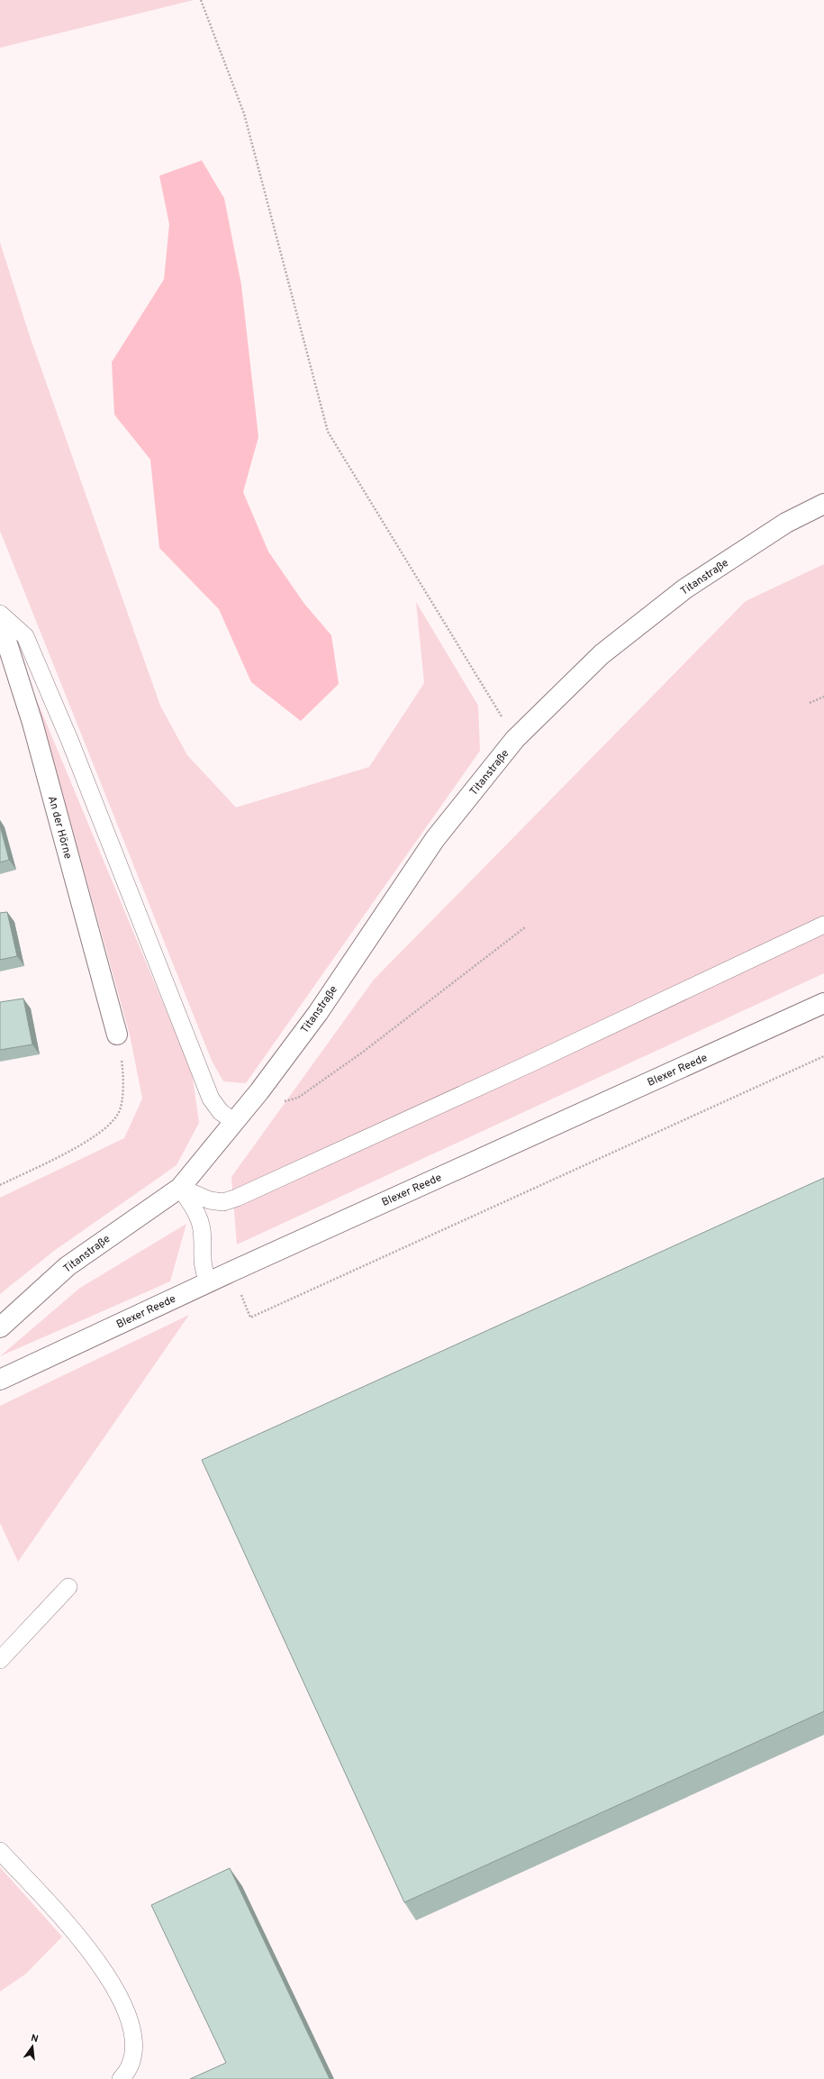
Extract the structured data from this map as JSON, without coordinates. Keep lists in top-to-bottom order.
{
  "streets": {
    "street": ["Titanstraße", "An der Hörne", "Blexer Reede"]
  },
  "north": "top"
}
